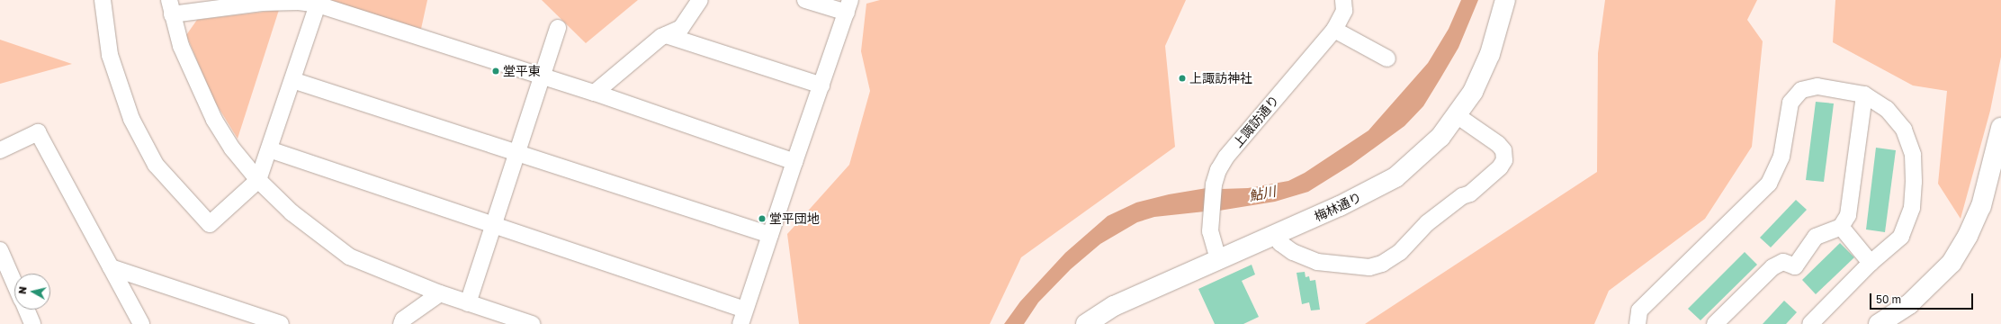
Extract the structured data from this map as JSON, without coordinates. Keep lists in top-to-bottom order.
{
  "streets": {
    "main road": ["梅林通り"],
    "street": ["上諏訪通り"]
  },
  "crossings": [
    ["上諏訪通り", "梅林通り"]
  ],
  "water": ["鮎川"],
  "places": ["堂平東", "上諏訪神社", "堂平団地"],
  "scale_bar": "50 m",
  "north": "left"
}
